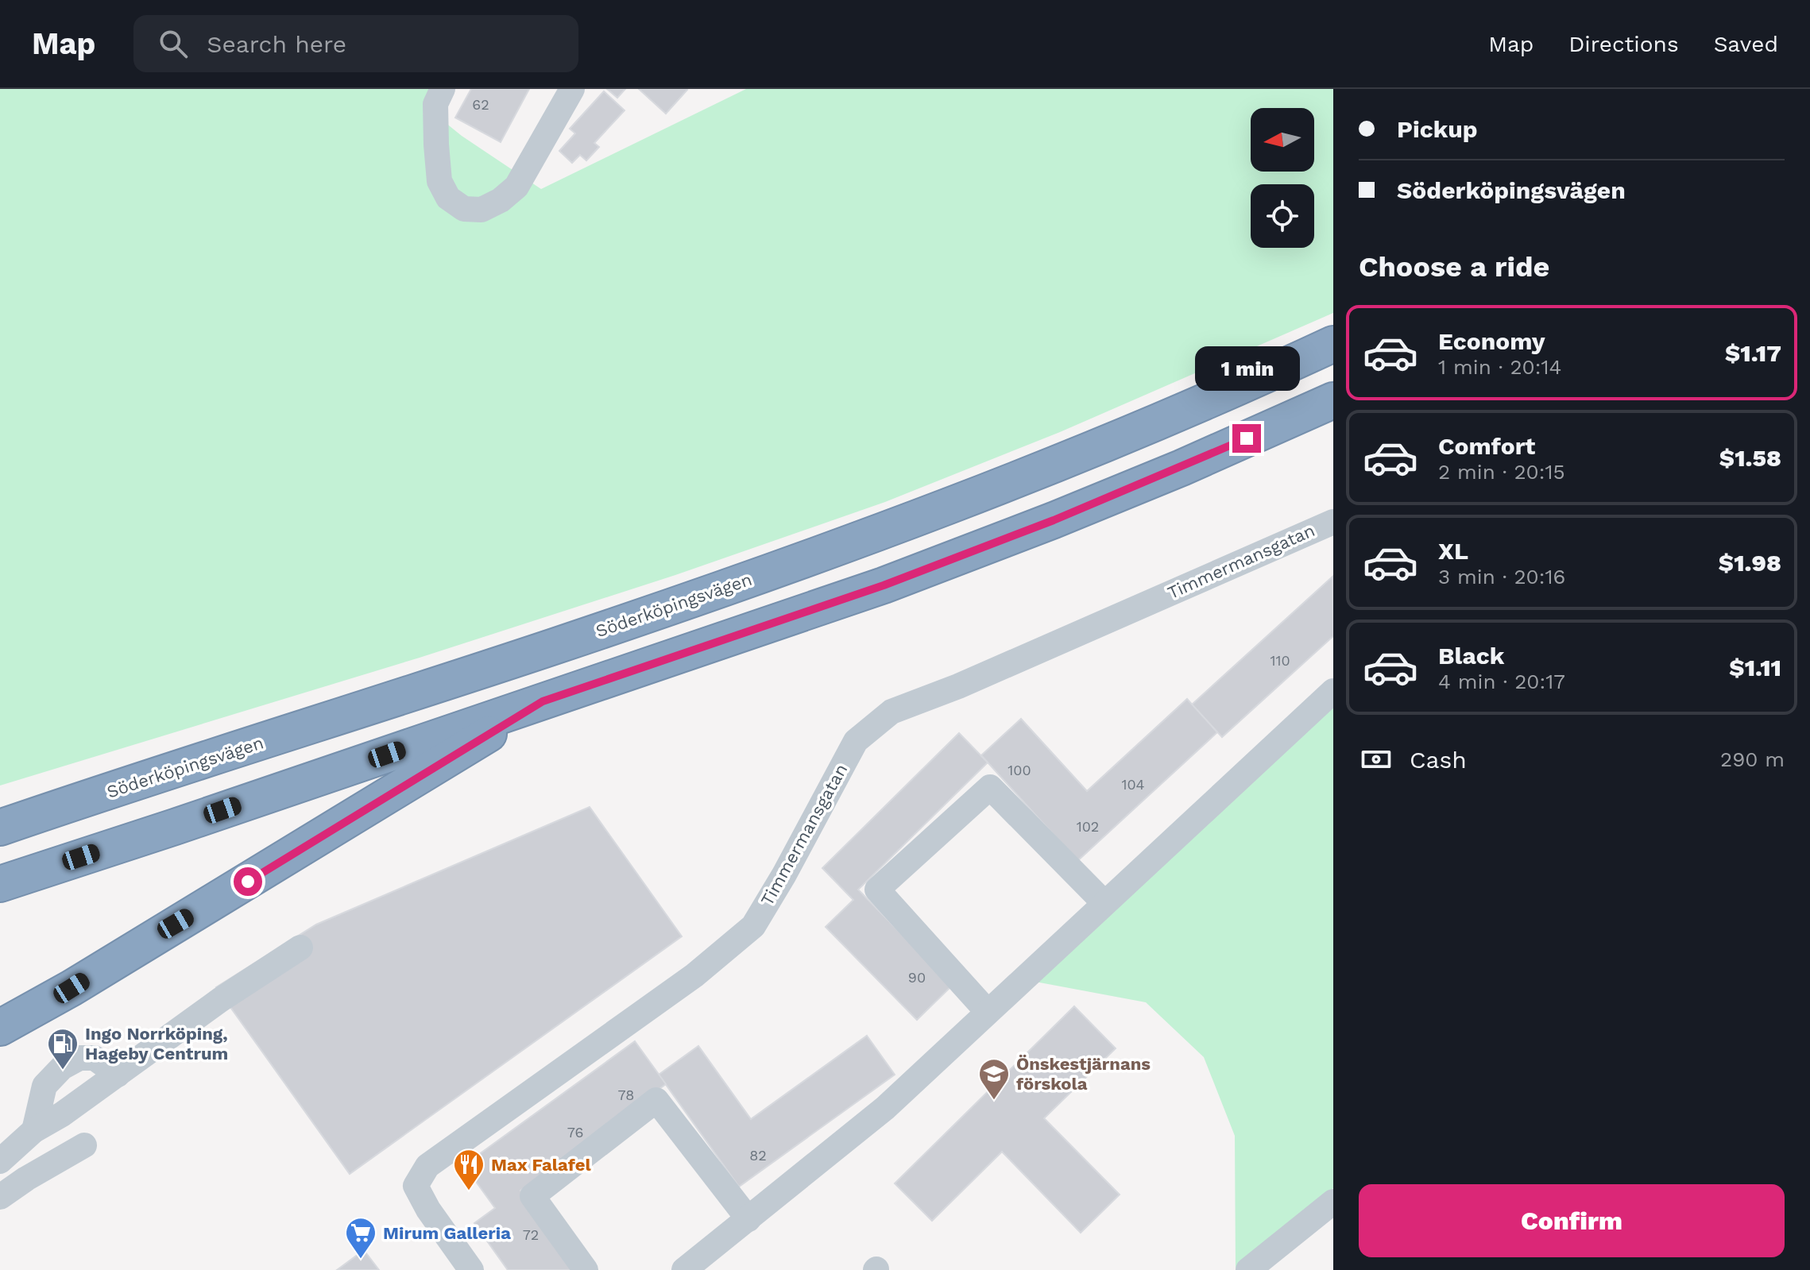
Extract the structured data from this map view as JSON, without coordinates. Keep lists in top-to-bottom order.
{
  "streets": {
    "highway": ["Söderköpingsvägen"],
    "street": ["Timmermansgatan"]
  },
  "places": {
    "fuel station": ["Ingo Norrköping, Hageby Centrum"],
    "school or university": ["Önskestjärnans förskola"],
    "restaurant": ["Max Falafel"],
    "supermarket": ["Mirum Galleria"]
  },
  "house_numbers": [
    "62",
    "110",
    "100",
    "104",
    "102",
    "90",
    "78",
    "76",
    "82",
    "72"
  ],
  "north": "left",
  "page": {
    "header": "Map",
    "search": "Search here",
    "nav": ["Map", "Directions", "Saved"],
    "banner": ["Pickup", "Söderköpingsvägen"],
    "heading": "Choose a ride",
    "list": [
      {
        "name": "Economy",
        "note": "1 min · 20:14",
        "value": "$1.17"
      },
      {
        "name": "Comfort",
        "note": "2 min · 20:15",
        "value": "$1.58"
      },
      {
        "name": "XL",
        "note": "3 min · 20:16",
        "value": "$1.98"
      },
      {
        "name": "Black",
        "note": "4 min · 20:17",
        "value": "$1.11"
      }
    ],
    "bubble": "1 min",
    "pay": ["Cash", "290 m"],
    "buttons": "Confirm"
  }
}
